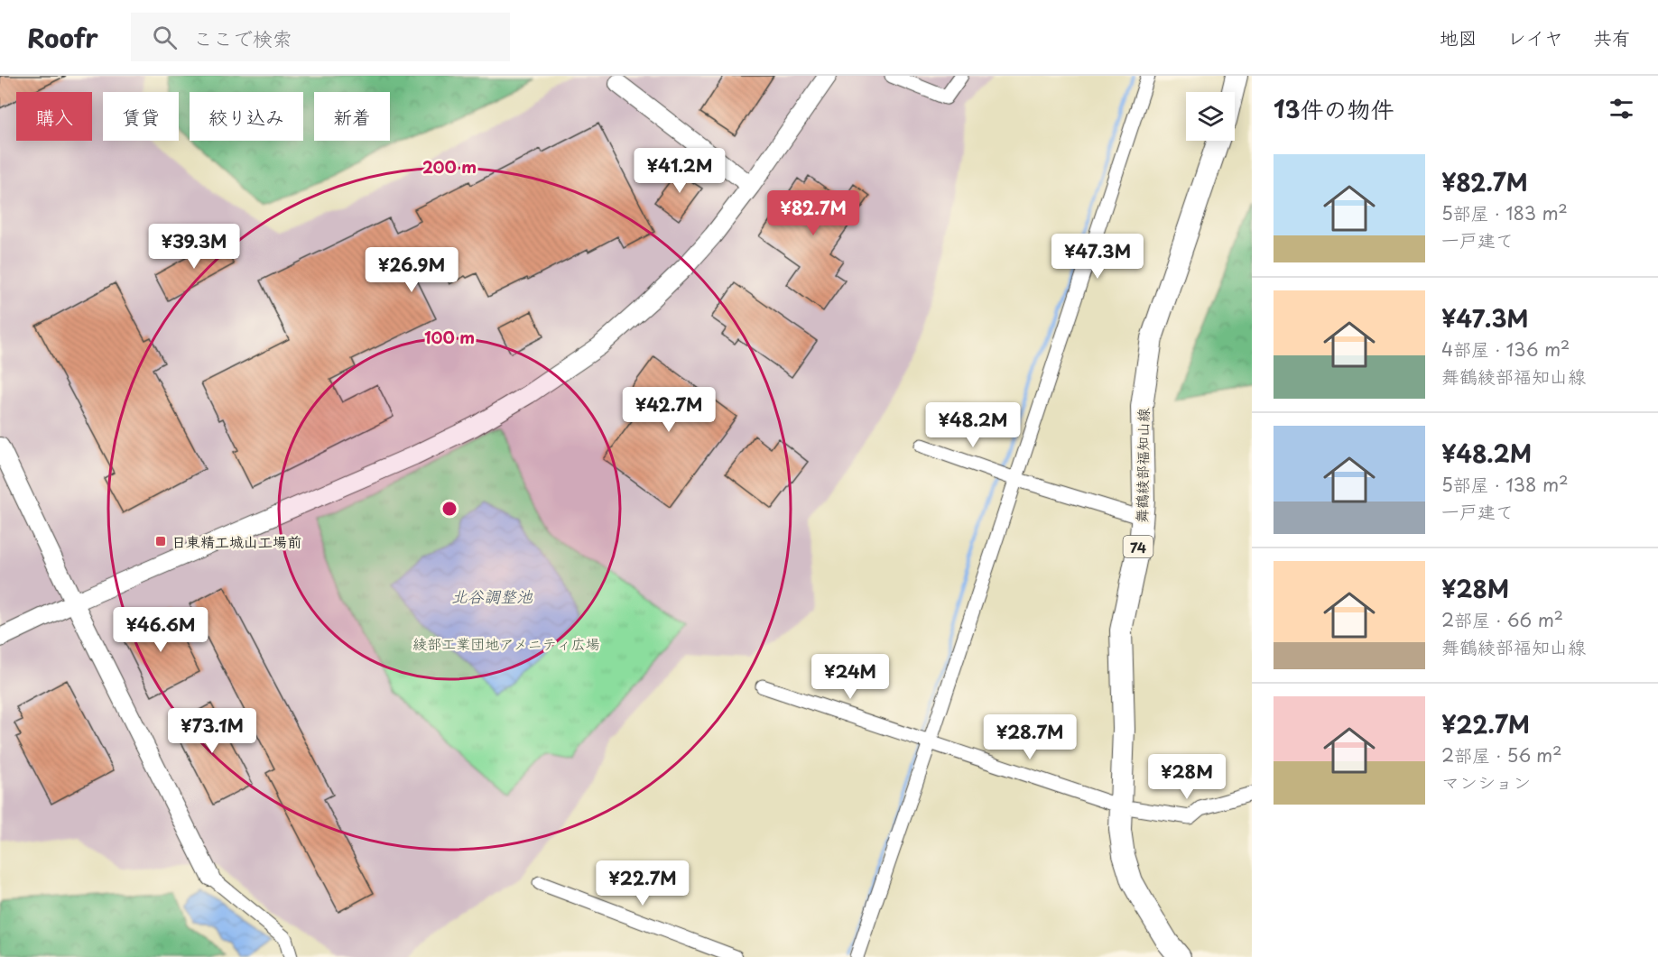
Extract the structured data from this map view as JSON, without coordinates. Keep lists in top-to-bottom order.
{
  "streets": {
    "main road": ["舞鶴綾部福知山線", "74"]
  },
  "water": ["北谷調整池"],
  "parks": ["綾部工業団地アメニティ広場"],
  "places": {
    "transit": ["日東精工城山工場前"]
  },
  "page": {
    "header": "Roofr",
    "search": "ここで検索",
    "nav": ["地図", "レイヤ", "共有"],
    "heading": "13件の物件",
    "chip": [
      "購入",
      "賃貸",
      "絞り込み",
      "新着"
    ],
    "list": [
      {
        "name": "¥82.7M",
        "note": "5部屋 · 183 m² · 一戸建て"
      },
      {
        "name": "¥47.3M",
        "note": "4部屋 · 136 m² · 舞鶴綾部福知山線"
      },
      {
        "name": "¥48.2M",
        "note": "5部屋 · 138 m² · 一戸建て"
      },
      {
        "name": "¥28M",
        "note": "2部屋 · 66 m² · 舞鶴綾部福知山線"
      },
      {
        "name": "¥22.7M",
        "note": "2部屋 · 56 m² · マンション"
      }
    ],
    "price": [
      "¥41.2M",
      "¥82.7M",
      "¥39.3M",
      "¥47.3M",
      "¥26.9M",
      "¥42.7M",
      "¥48.2M",
      "¥46.6M",
      "¥24M",
      "¥73.1M",
      "¥28.7M",
      "¥28M",
      "¥22.7M"
    ]
  },
  "rings": ["200 m", "100 m"]
}
